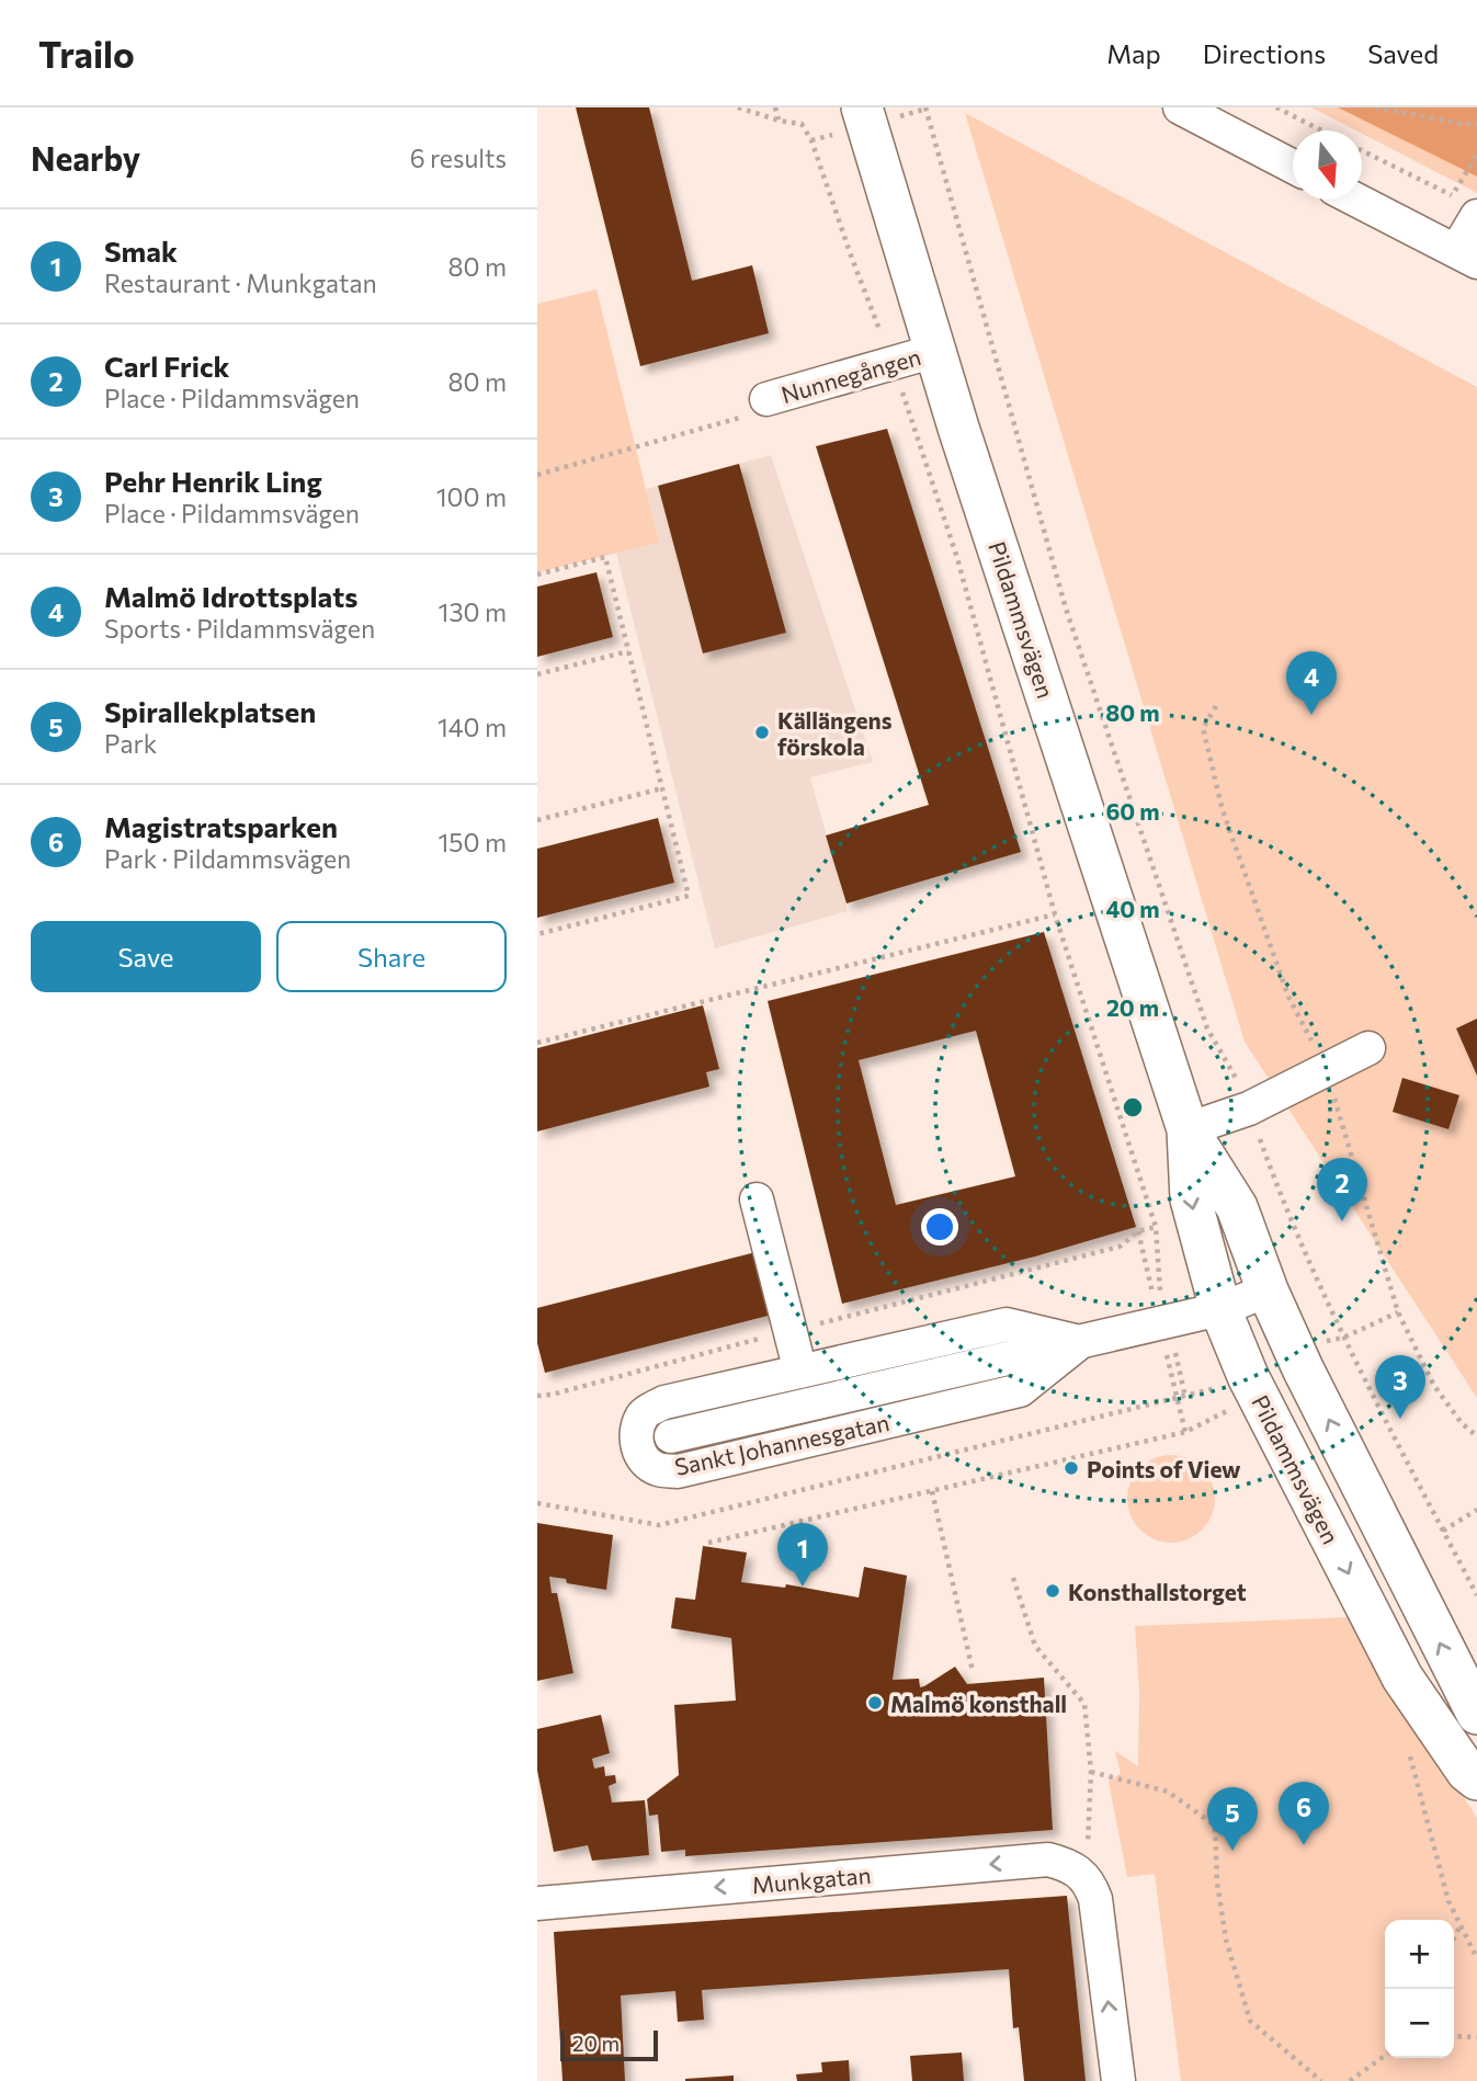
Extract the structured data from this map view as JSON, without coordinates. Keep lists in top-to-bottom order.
{
  "streets": {
    "main road": ["Pildammsvägen"],
    "street": ["Nunnegången", "Sankt Johannesgatan", "Munkgatan"]
  },
  "crossings": [
    ["Nunnegången", "Pildammsvägen"],
    ["Pildammsvägen", "Sankt Johannesgatan"]
  ],
  "one_way": ["Munkgatan"],
  "places": [
    "Källängens förskola",
    "Points of View",
    "Konsthallstorget",
    "Malmö konsthall"
  ],
  "scale_bar": "20 m",
  "north": "bottom",
  "page": {
    "header": "Trailo",
    "nav": ["Map", "Directions", "Saved"],
    "heading": ["Nearby", "6 results"],
    "list": [
      {
        "mark": "1",
        "name": "Smak",
        "note": "Restaurant · Munkgatan",
        "value": "80 m"
      },
      {
        "mark": "2",
        "name": "Carl Frick",
        "note": "Place · Pildammsvägen",
        "value": "80 m"
      },
      {
        "mark": "3",
        "name": "Pehr Henrik Ling",
        "note": "Place · Pildammsvägen",
        "value": "100 m"
      },
      {
        "mark": "4",
        "name": "Malmö Idrottsplats",
        "note": "Sports · Pildammsvägen",
        "value": "130 m"
      },
      {
        "mark": "5",
        "name": "Spirallekplatsen",
        "note": "Park",
        "value": "140 m"
      },
      {
        "mark": "6",
        "name": "Magistratsparken",
        "note": "Park · Pildammsvägen",
        "value": "150 m"
      }
    ],
    "pins": [
      "4",
      "2",
      "3",
      "1",
      "6",
      "5"
    ],
    "buttons": ["Save", "Share"],
    "map_buttons": ["+", "−"],
    "scale": "20 m"
  },
  "rings": [
    "80 m",
    "60 m",
    "40 m",
    "20 m"
  ]
}
